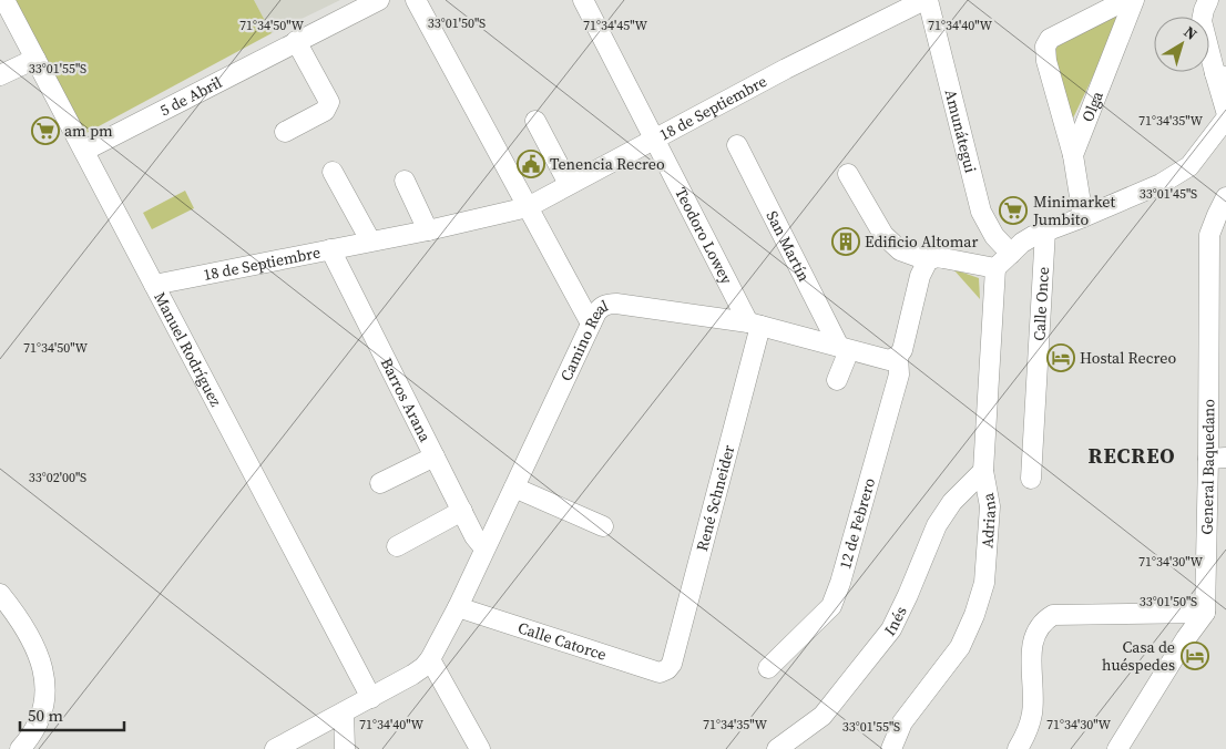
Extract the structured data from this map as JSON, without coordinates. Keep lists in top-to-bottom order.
{
  "streets": {
    "street": [
      "5 de Abril",
      "Olga",
      "18 de Septiembre",
      "Amunátegui",
      "Teodoro Lowey",
      "San Martín",
      "Calle Once",
      "Camino Real",
      "Manuel Rodríguez",
      "Barros Arana",
      "General Baquedano",
      "René Schneider",
      "Adriana",
      "12 de Febrero",
      "Inés",
      "Calle Catorce"
    ]
  },
  "crossings": [
    ["5 de Abril", "Manuel Rodríguez"],
    ["18 de Septiembre", "Amunátegui"],
    ["18 de Septiembre", "Teodoro Lowey"],
    ["18 de Septiembre", "Manuel Rodríguez"],
    ["18 de Septiembre", "Barros Arana"],
    ["Teodoro Lowey", "Camino Real"],
    ["Teodoro Lowey", "René Schneider"],
    ["San Martín", "Camino Real"],
    ["Camino Real", "Manuel Rodríguez"],
    ["Camino Real", "Barros Arana"],
    ["Camino Real", "René Schneider"],
    ["Camino Real", "12 de Febrero"],
    ["Camino Real", "Calle Catorce"],
    ["René Schneider", "Calle Catorce"],
    ["Adriana", "Inés"]
  ],
  "districts": ["RECREO"],
  "places": {
    "supermarket": ["am pm", "Minimarket Jumbito"],
    "public building": ["Tenencia Recreo"],
    "building": ["Edificio Altomar"],
    "hotel": ["Hostal Recreo", "Casa de huéspedes"]
  },
  "scale_bar": "50 m",
  "north": "top right",
  "coordinates": [
    "33°01'50\"S",
    "71°34'50\"W",
    "71°34'45\"W",
    "71°34'40\"W",
    "33°01'55\"S",
    "71°34'35\"W",
    "33°01'45\"S",
    "33°02'00\"S",
    "71°34'30\"W"
  ]
}
